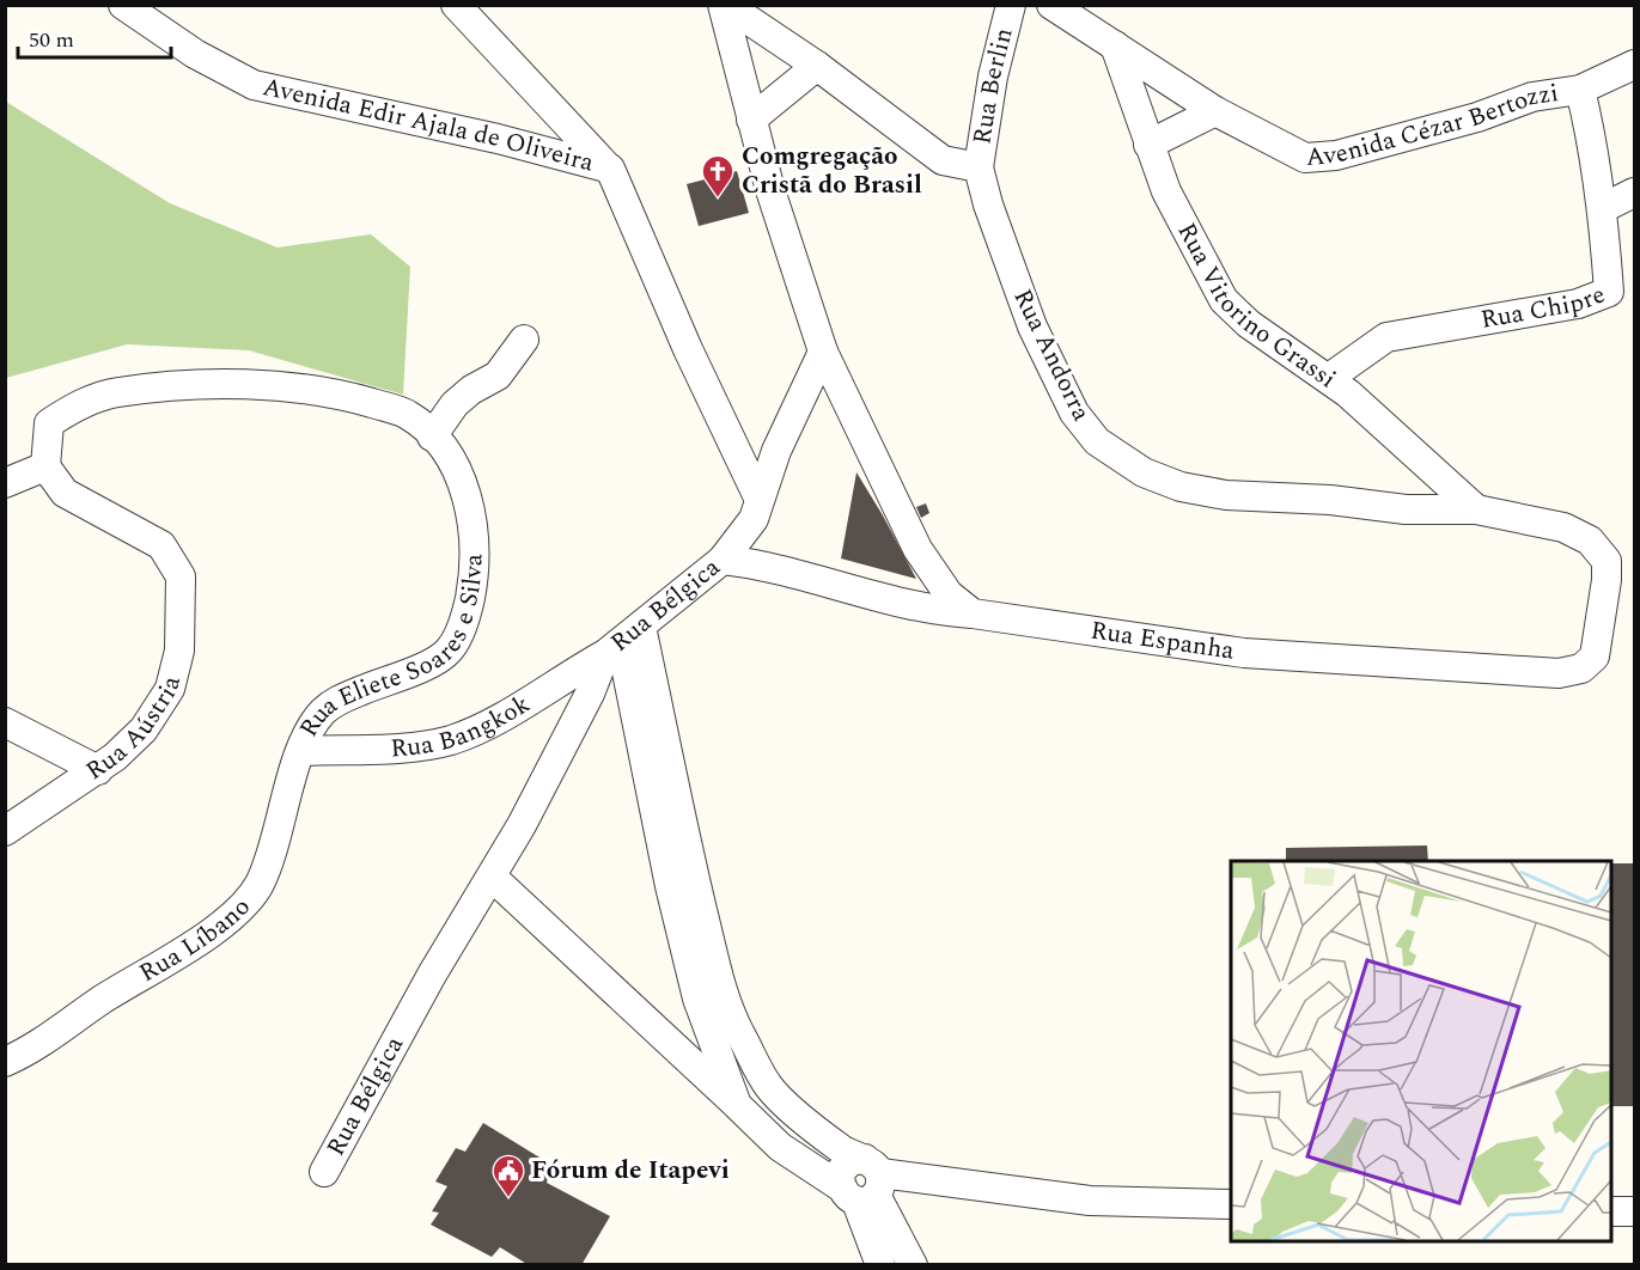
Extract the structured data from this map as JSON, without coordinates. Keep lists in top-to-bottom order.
{
  "streets": {
    "street": [
      "Rua Berlin",
      "Avenida Cézar Bertozzi",
      "Avenida Edir Ajala de Oliveira",
      "Rua Vitorino Grassi",
      "Rua Chipre",
      "Rua Andorra",
      "Rua Bélgica",
      "Rua Espanha",
      "Rua Eliete Soares e Silva",
      "Rua Bangkok",
      "Rua Aústria",
      "Rua Líbano"
    ]
  },
  "crossings": [
    ["Rua Berlin", "Rua Andorra"],
    ["Avenida Cézar Bertozzi", "Rua Vitorino Grassi"],
    ["Avenida Cézar Bertozzi", "Rua Chipre"],
    ["Avenida Edir Ajala de Oliveira", "Rua Bélgica"],
    ["Rua Vitorino Grassi", "Rua Chipre"],
    ["Rua Vitorino Grassi", "Rua Andorra"],
    ["Rua Andorra", "Rua Espanha"],
    ["Rua Bélgica", "Rua Bangkok"],
    ["Rua Eliete Soares e Silva", "Rua Bangkok"],
    ["Rua Eliete Soares e Silva", "Rua Aústria"],
    ["Rua Eliete Soares e Silva", "Rua Líbano"],
    ["Rua Bangkok", "Rua Líbano"]
  ],
  "places": {
    "church": ["Comgregação Cristã do Brasil"],
    "public building": ["Fórum de Itapevi"]
  },
  "scale_bar": "50 m"
}
